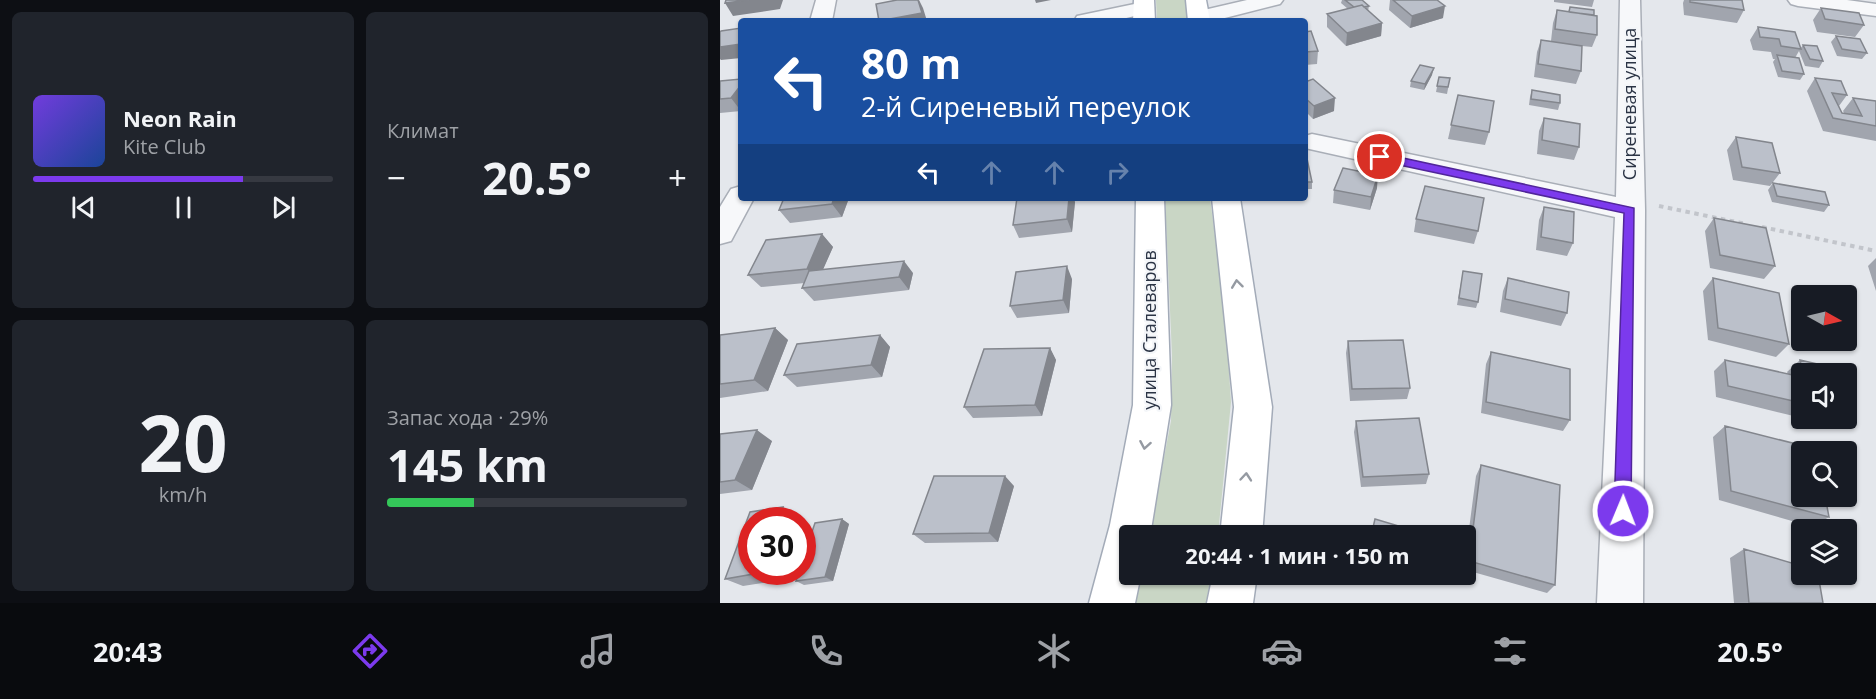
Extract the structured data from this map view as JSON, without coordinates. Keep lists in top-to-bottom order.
{
  "streets": {
    "main road": ["улица Сталеваров"],
    "street": ["Сиреневая улица"]
  },
  "north": "right",
  "page": {
    "tile": [
      "Климат",
      ["20", "km/h"],
      ["Запас хода · 29%", "145 km"]
    ],
    "turn": ["80 m", "2-й Сиреневый переулок"],
    "song": ["Neon Rain", "Kite Club"],
    "heat": ["−", "20.5°", "+"],
    "limit": "30",
    "trip": "20:44 · 1 мин · 150 m",
    "tabs": ["20:43", "20.5°"]
  }
}
